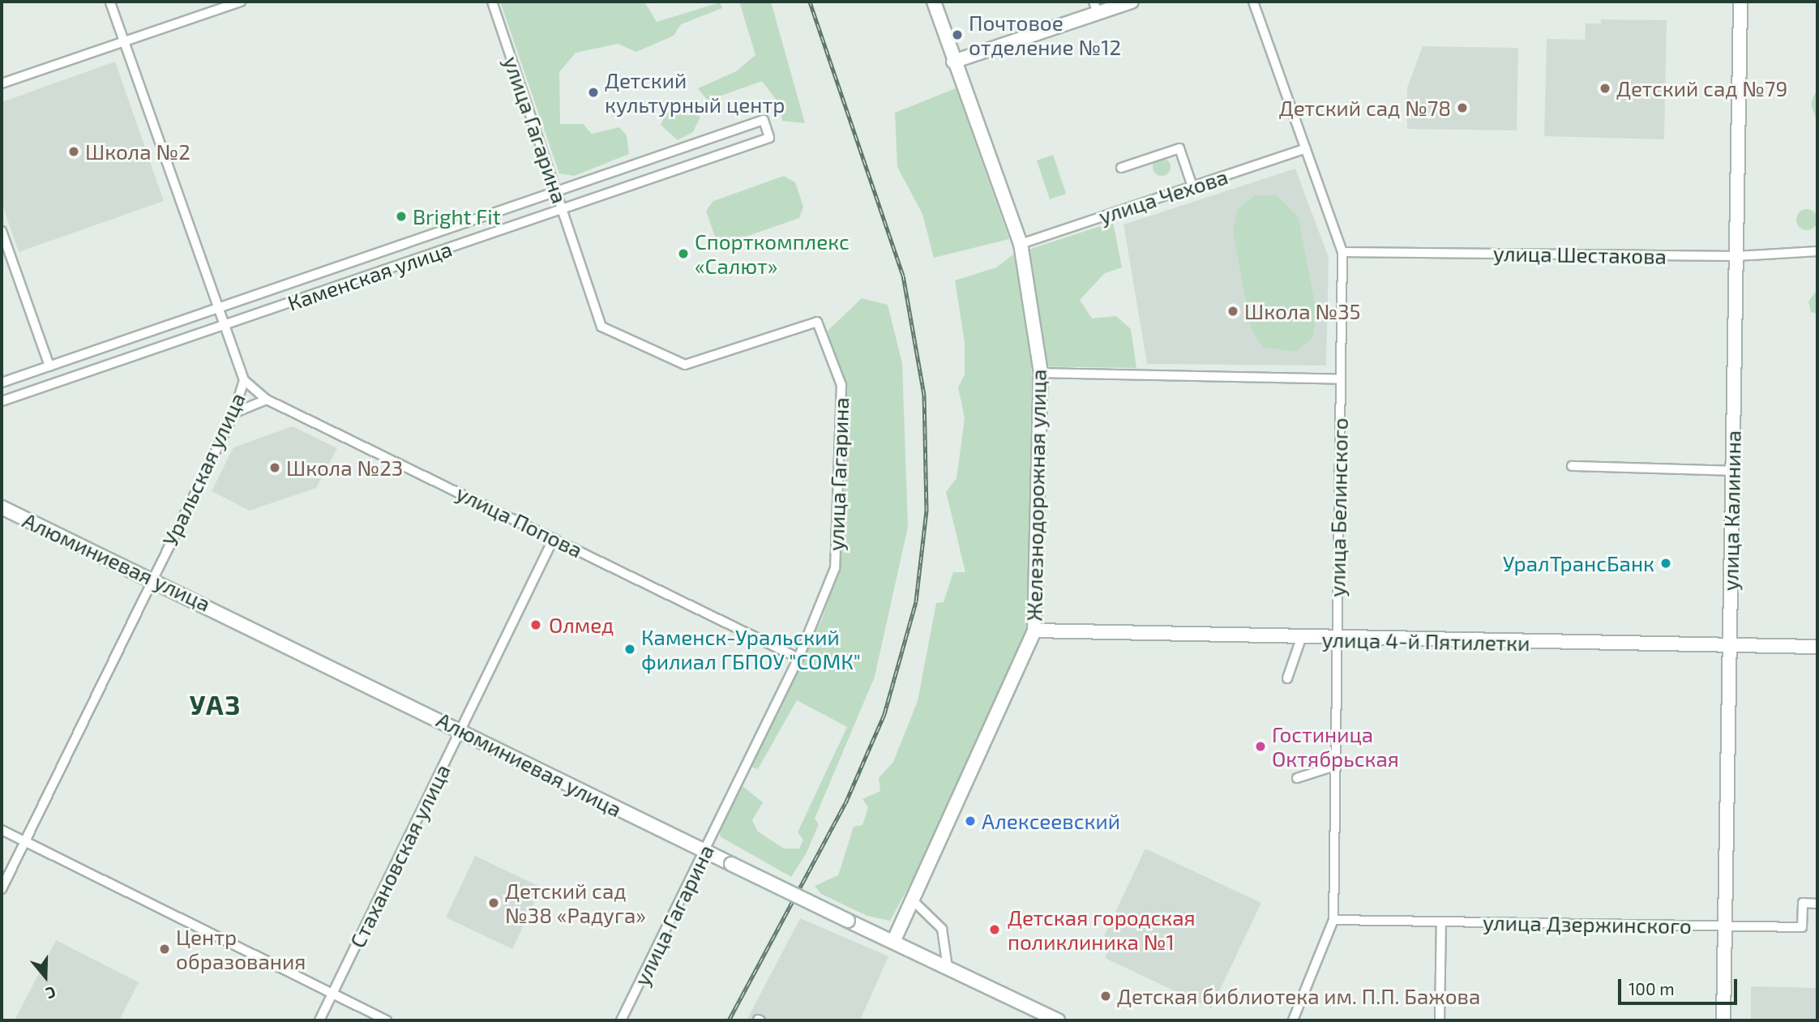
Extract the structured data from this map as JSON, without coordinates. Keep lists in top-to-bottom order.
{
  "streets": {
    "main road": [
      "Железнодорожная улица",
      "улица Калинина",
      "Алюминиевая улица",
      "улица 4-й Пятилетки"
    ],
    "street": [
      "улица Гагарина",
      "улица Чехова",
      "улица Шестакова",
      "Каменская улица",
      "Уральская улица",
      "улица Белинского",
      "улица Попова",
      "Стахановская улица",
      "улица Дзержинского"
    ]
  },
  "crossings": [
    ["улица Гагарина", "Каменская улица"],
    ["улица Гагарина", "улица Попова"],
    ["улица Гагарина", "Алюминиевая улица"],
    ["улица Чехова", "Железнодорожная улица"],
    ["улица Чехова", "улица Белинского"],
    ["улица Шестакова", "улица Белинского"],
    ["улица Шестакова", "улица Калинина"],
    ["Каменская улица", "Уральская улица"],
    ["Уральская улица", "улица Попова"],
    ["Уральская улица", "Алюминиевая улица"],
    ["Железнодорожная улица", "Алюминиевая улица"],
    ["Железнодорожная улица", "улица 4-й Пятилетки"],
    ["улица Белинского", "улица 4-й Пятилетки"],
    ["улица Белинского", "улица Дзержинского"],
    ["улица Калинина", "улица 4-й Пятилетки"],
    ["улица Калинина", "улица Дзержинского"],
    ["улица Попова", "Стахановская улица"],
    ["Алюминиевая улица", "Стахановская улица"]
  ],
  "districts": ["УАЗ"],
  "places": [
    "Почтовое отделение №12",
    "Детский сад №79",
    "Детский культурный центр",
    "Детский сад №78",
    "Школа №2",
    "Bright Fit",
    "Спорткомплекс «Салют»",
    "Школа №35",
    "Школа №23",
    "УралТрансБанк",
    "Олмед",
    "Каменск-Уральский филиал ГБПОУ \"СОМК\"",
    "Гостиница Октябрьская",
    "Алексеевский",
    "Детский сад №38 «Радуга»",
    "Детская городская поликлиника №1",
    "Центр образования",
    "Детская библиотека им. П.П. Бажова"
  ],
  "scale_bar": "100 m",
  "north": "bottom"
}
